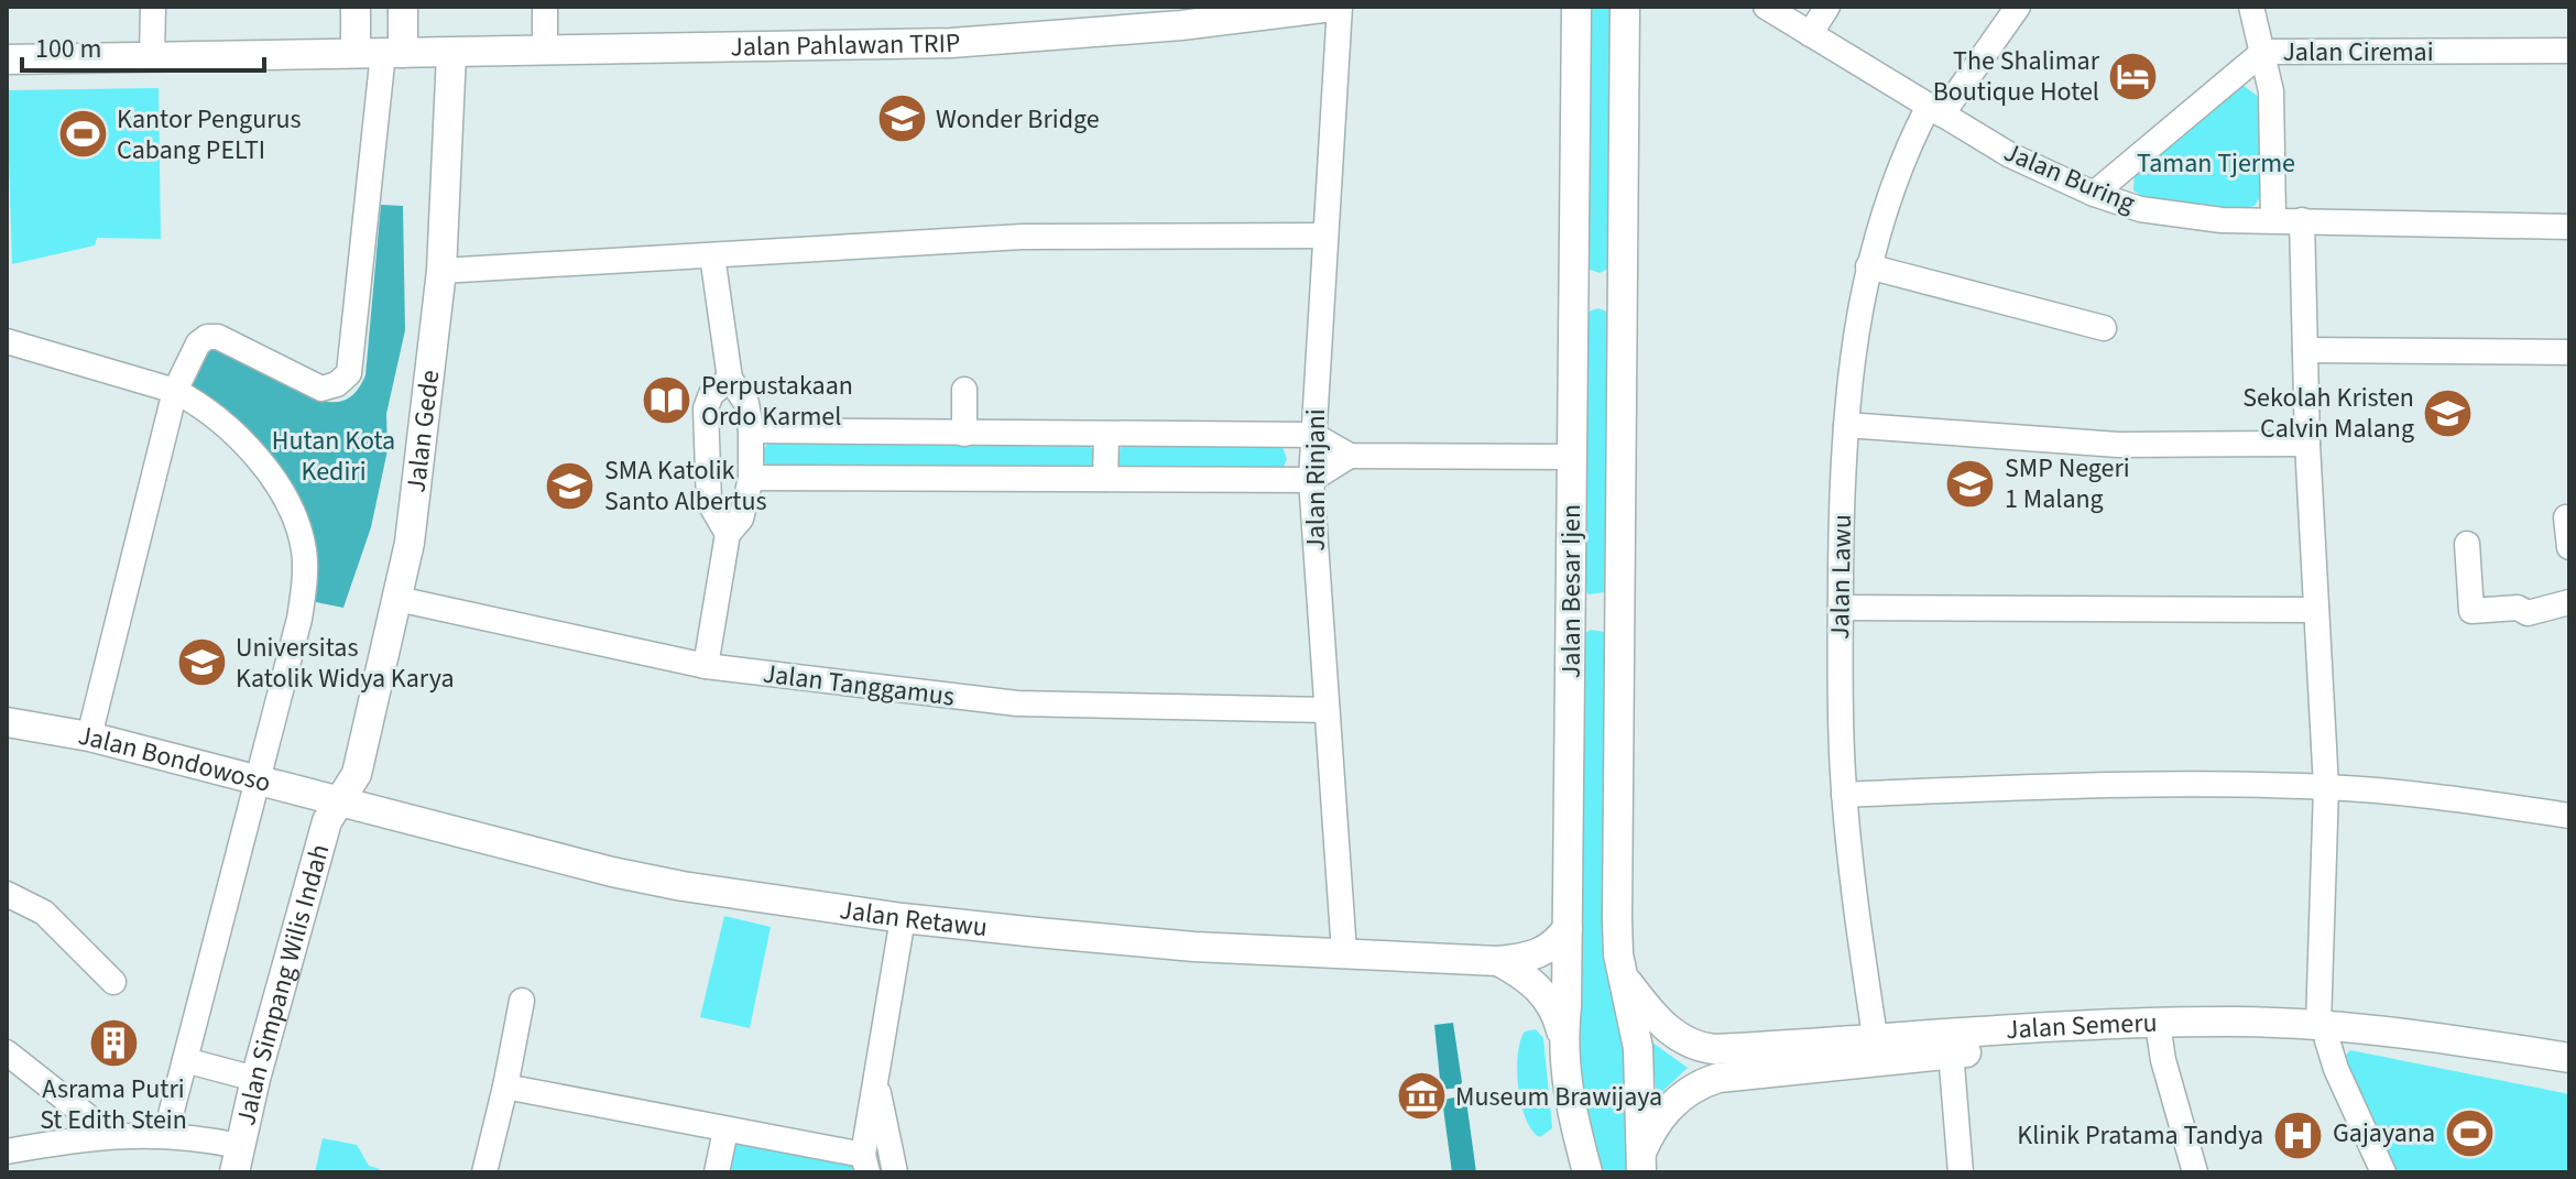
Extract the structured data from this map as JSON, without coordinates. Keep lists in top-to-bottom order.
{
  "streets": {
    "main road": [
      "Jalan Pahlawan TRIP",
      "Jalan Gede",
      "Jalan Besar Ijen",
      "Jalan Bondowoso",
      "Jalan Retawu",
      "Jalan Simpang Wilis Indah",
      "Jalan Semeru"
    ],
    "street": [
      "Jalan Ciremai",
      "Jalan Buring",
      "Jalan Rinjani",
      "Jalan Lawu",
      "Jalan Tanggamus"
    ]
  },
  "crossings": [
    ["Jalan Pahlawan TRIP", "Jalan Gede"],
    ["Jalan Ciremai", "Jalan Buring"],
    ["Jalan Buring", "Jalan Lawu"],
    ["Jalan Gede", "Jalan Tanggamus"],
    ["Jalan Gede", "Jalan Bondowoso"],
    ["Jalan Gede", "Jalan Retawu"],
    ["Jalan Gede", "Jalan Simpang Wilis Indah"],
    ["Jalan Rinjani", "Jalan Tanggamus"],
    ["Jalan Rinjani", "Jalan Retawu"],
    ["Jalan Lawu", "Jalan Semeru"],
    ["Jalan Besar Ijen", "Jalan Retawu"],
    ["Jalan Besar Ijen", "Jalan Semeru"],
    ["Jalan Bondowoso", "Jalan Retawu"],
    ["Jalan Bondowoso", "Jalan Simpang Wilis Indah"],
    ["Jalan Retawu", "Jalan Simpang Wilis Indah"]
  ],
  "parks": ["Taman Tjerme", "Hutan Kota Kediri"],
  "places": {
    "hotel": ["The Shalimar Boutique Hotel"],
    "school or university": [
      "Wonder Bridge",
      "Sekolah Kristen Calvin Malang",
      "SMP Negeri 1 Malang",
      "SMA Katolik Santo Albertus",
      "Universitas Katolik Widya Karya"
    ],
    "sports": ["Kantor Pengurus Cabang PELTI", "Gajayana"],
    "library": ["Perpustakaan Ordo Karmel"],
    "building": ["Asrama Putri St Edith Stein"],
    "museum": ["Museum Brawijaya"],
    "hospital": ["Klinik Pratama Tandya"]
  },
  "scale_bar": "100 m"
}
